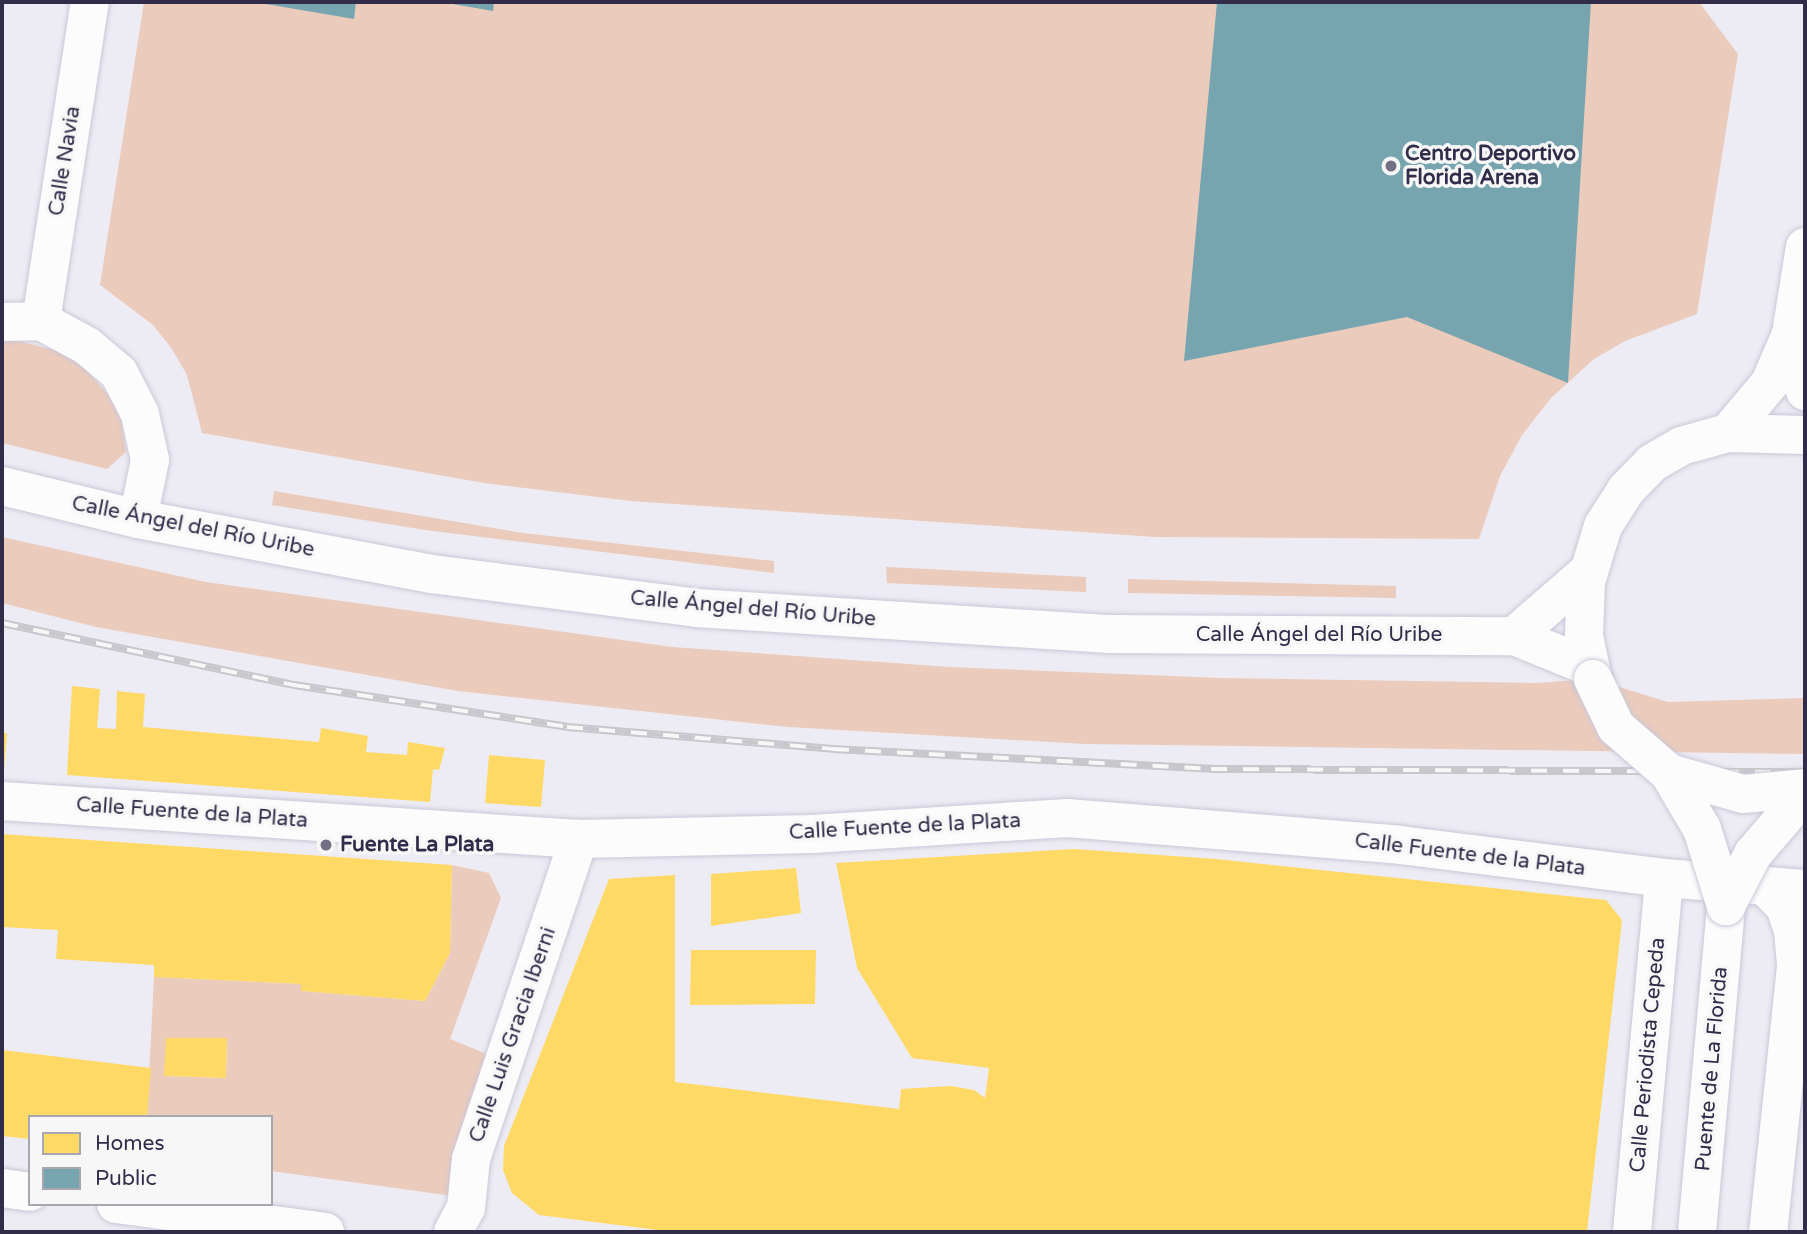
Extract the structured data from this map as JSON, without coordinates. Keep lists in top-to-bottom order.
{
  "streets": {
    "street": [
      "Calle Navia",
      "Calle Ángel del Río Uribe",
      "Calle Fuente de la Plata",
      "Calle Luis Gracia Iberni",
      "Calle Periodista Cepeda",
      "Puente de La Florida"
    ]
  },
  "crossings": [
    ["Calle Fuente de la Plata", "Calle Luis Gracia Iberni"],
    ["Calle Fuente de la Plata", "Calle Periodista Cepeda"]
  ],
  "places": ["Centro Deportivo Florida Arena", "Fuente La Plata"],
  "legend": ["Homes", "Public"]
}
